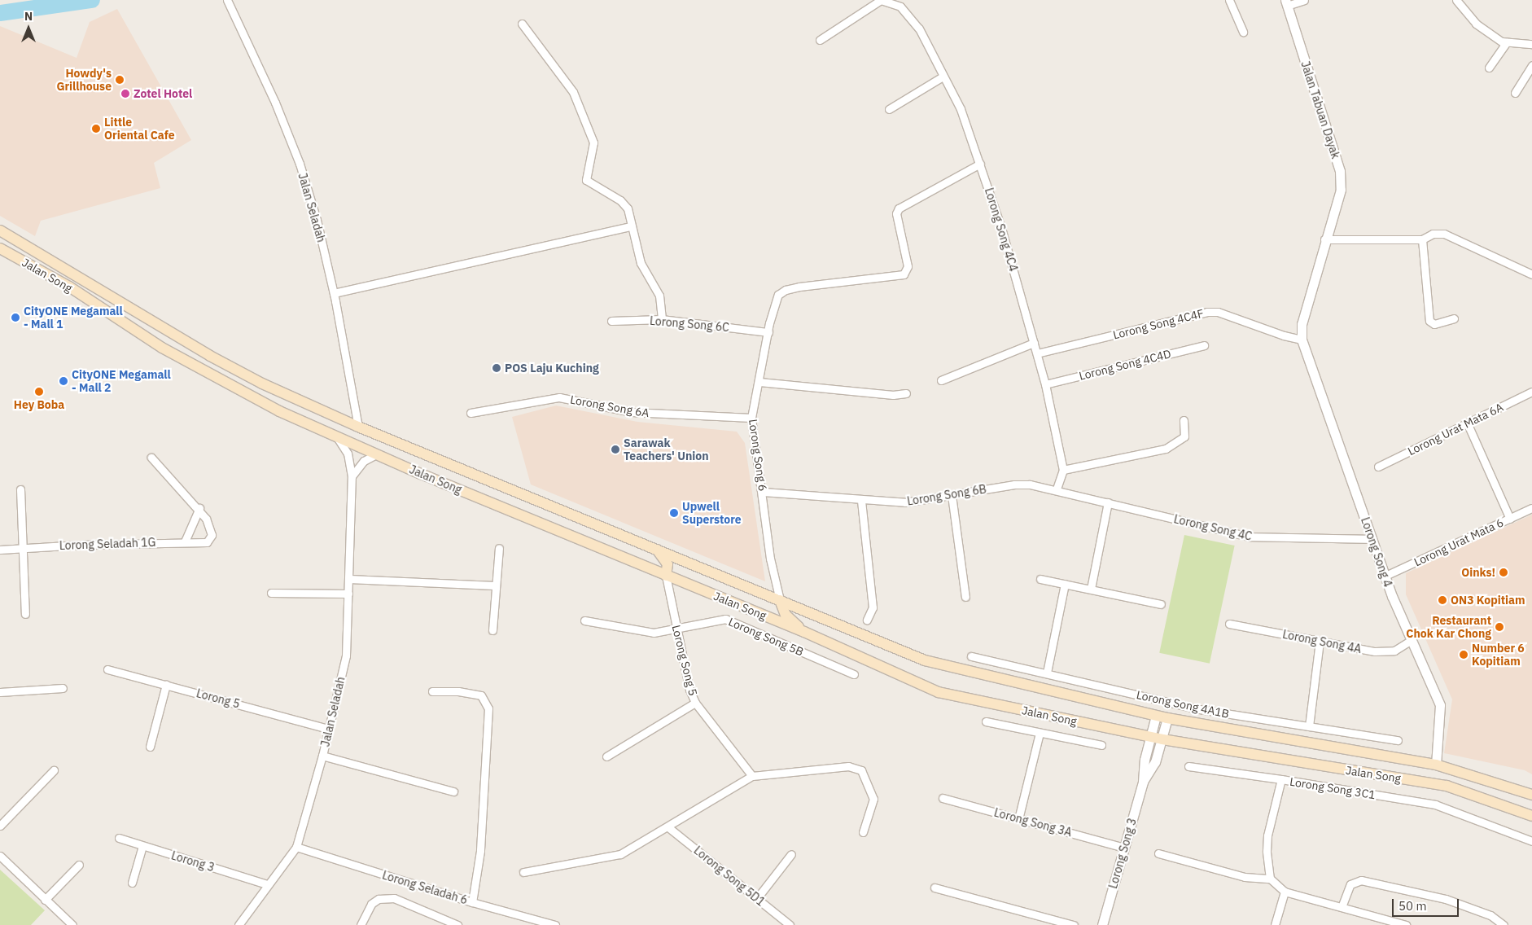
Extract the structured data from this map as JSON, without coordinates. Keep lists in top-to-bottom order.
{
  "streets": {
    "main road": ["Jalan Song"],
    "street": [
      "Jalan Tabuan Dayak",
      "Jalan Seladah",
      "Lorong Song 4C4",
      "Lorong Song 6C",
      "Lorong Song 4C4F",
      "Lorong Song 4C4D",
      "Lorong Song 6A",
      "Lorong Urat Mata 6A",
      "Lorong Song 6",
      "Lorong Song 6B",
      "Lorong Song 4C",
      "Lorong Urat Mata 6",
      "Lorong Seladah 1G",
      "Lorong Song 4",
      "Lorong Song 5B",
      "Lorong Song 4A",
      "Lorong Song 5",
      "Lorong 5",
      "Lorong Song 4A1B",
      "Lorong Song 3C1",
      "Lorong Song 3A",
      "Lorong Song 3",
      "Lorong 3",
      "Lorong Song 5D1",
      "Lorong Seladah 6"
    ]
  },
  "crossings": [
    ["Jalan Tabuan Dayak", "Lorong Song 4C4F"],
    ["Jalan Tabuan Dayak", "Lorong Song 4"],
    ["Jalan Seladah", "Jalan Song"],
    ["Jalan Seladah", "Lorong 5"],
    ["Jalan Seladah", "Lorong 3"],
    ["Jalan Seladah", "Lorong Seladah 6"],
    ["Lorong Song 4C4", "Lorong Song 4C4F"],
    ["Lorong Song 4C4", "Lorong Song 4C4D"],
    ["Lorong Song 4C4", "Lorong Song 6"],
    ["Jalan Song", "Lorong Song 6"],
    ["Jalan Song", "Lorong Song 4"],
    ["Jalan Song", "Lorong Song 5"],
    ["Jalan Song", "Lorong Song 3"],
    ["Lorong Song 6C", "Lorong Song 6"],
    ["Lorong Song 4C4F", "Lorong Song 4"],
    ["Lorong Song 6A", "Lorong Song 6"],
    ["Lorong Song 6", "Lorong Song 6B"],
    ["Lorong Song 6B", "Lorong Song 4C"],
    ["Lorong Song 4C", "Lorong Song 4"],
    ["Lorong Urat Mata 6", "Lorong Song 4"],
    ["Lorong Song 4", "Lorong Song 4A"],
    ["Lorong Song 5B", "Lorong Song 5"],
    ["Lorong Song 3A", "Lorong Song 3"]
  ],
  "places": [
    "Howdy's Grillhouse",
    "Zotel Hotel",
    "Little Oriental Cafe",
    "CityONE Megamall - Mall 1",
    "POS Laju Kuching",
    "CityONE Megamall - Mall 2",
    "Hey Boba",
    "Sarawak Teachers' Union",
    "Upwell Superstore",
    "Oinks!",
    "ON3 Kopitiam",
    "Restaurant Chok Kar Chong",
    "Number 6 Kopitiam"
  ],
  "scale_bar": "50 m",
  "north": "top"
}
